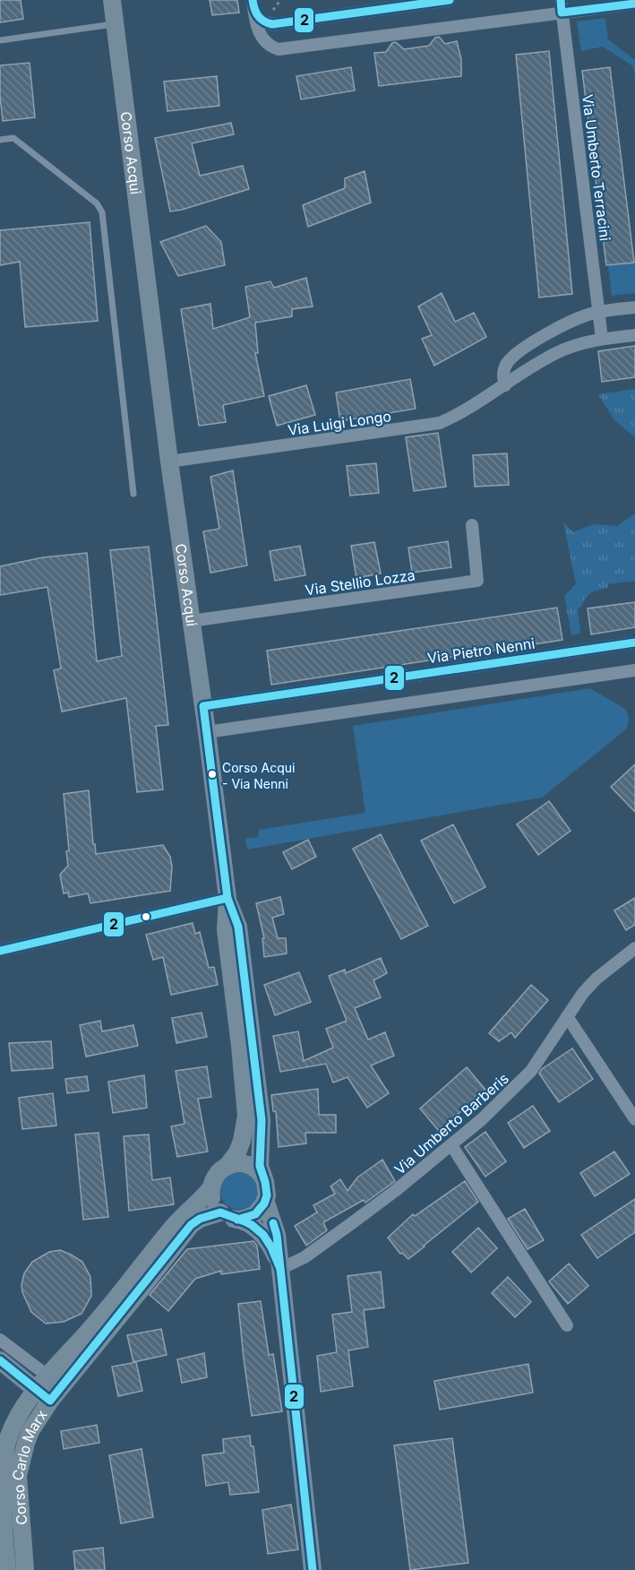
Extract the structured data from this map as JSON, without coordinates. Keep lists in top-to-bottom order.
{
  "streets": {
    "street": [
      "Corso Acqui",
      "Via Umberto Terracini",
      "Via Luigi Longo",
      "Via Stellio Lozza",
      "Via Pietro Nenni",
      "Via Umberto Barberis",
      "Corso Carlo Marx"
    ]
  },
  "crossings": [
    ["Corso Acqui", "Via Luigi Longo"],
    ["Corso Acqui", "Via Stellio Lozza"],
    ["Corso Acqui", "Via Pietro Nenni"],
    ["Corso Acqui", "Corso Carlo Marx"],
    ["Via Umberto Terracini", "Via Luigi Longo"]
  ],
  "places": ["Corso Acqui - Via Nenni"],
  "lines": ["transit line 2"]
}
